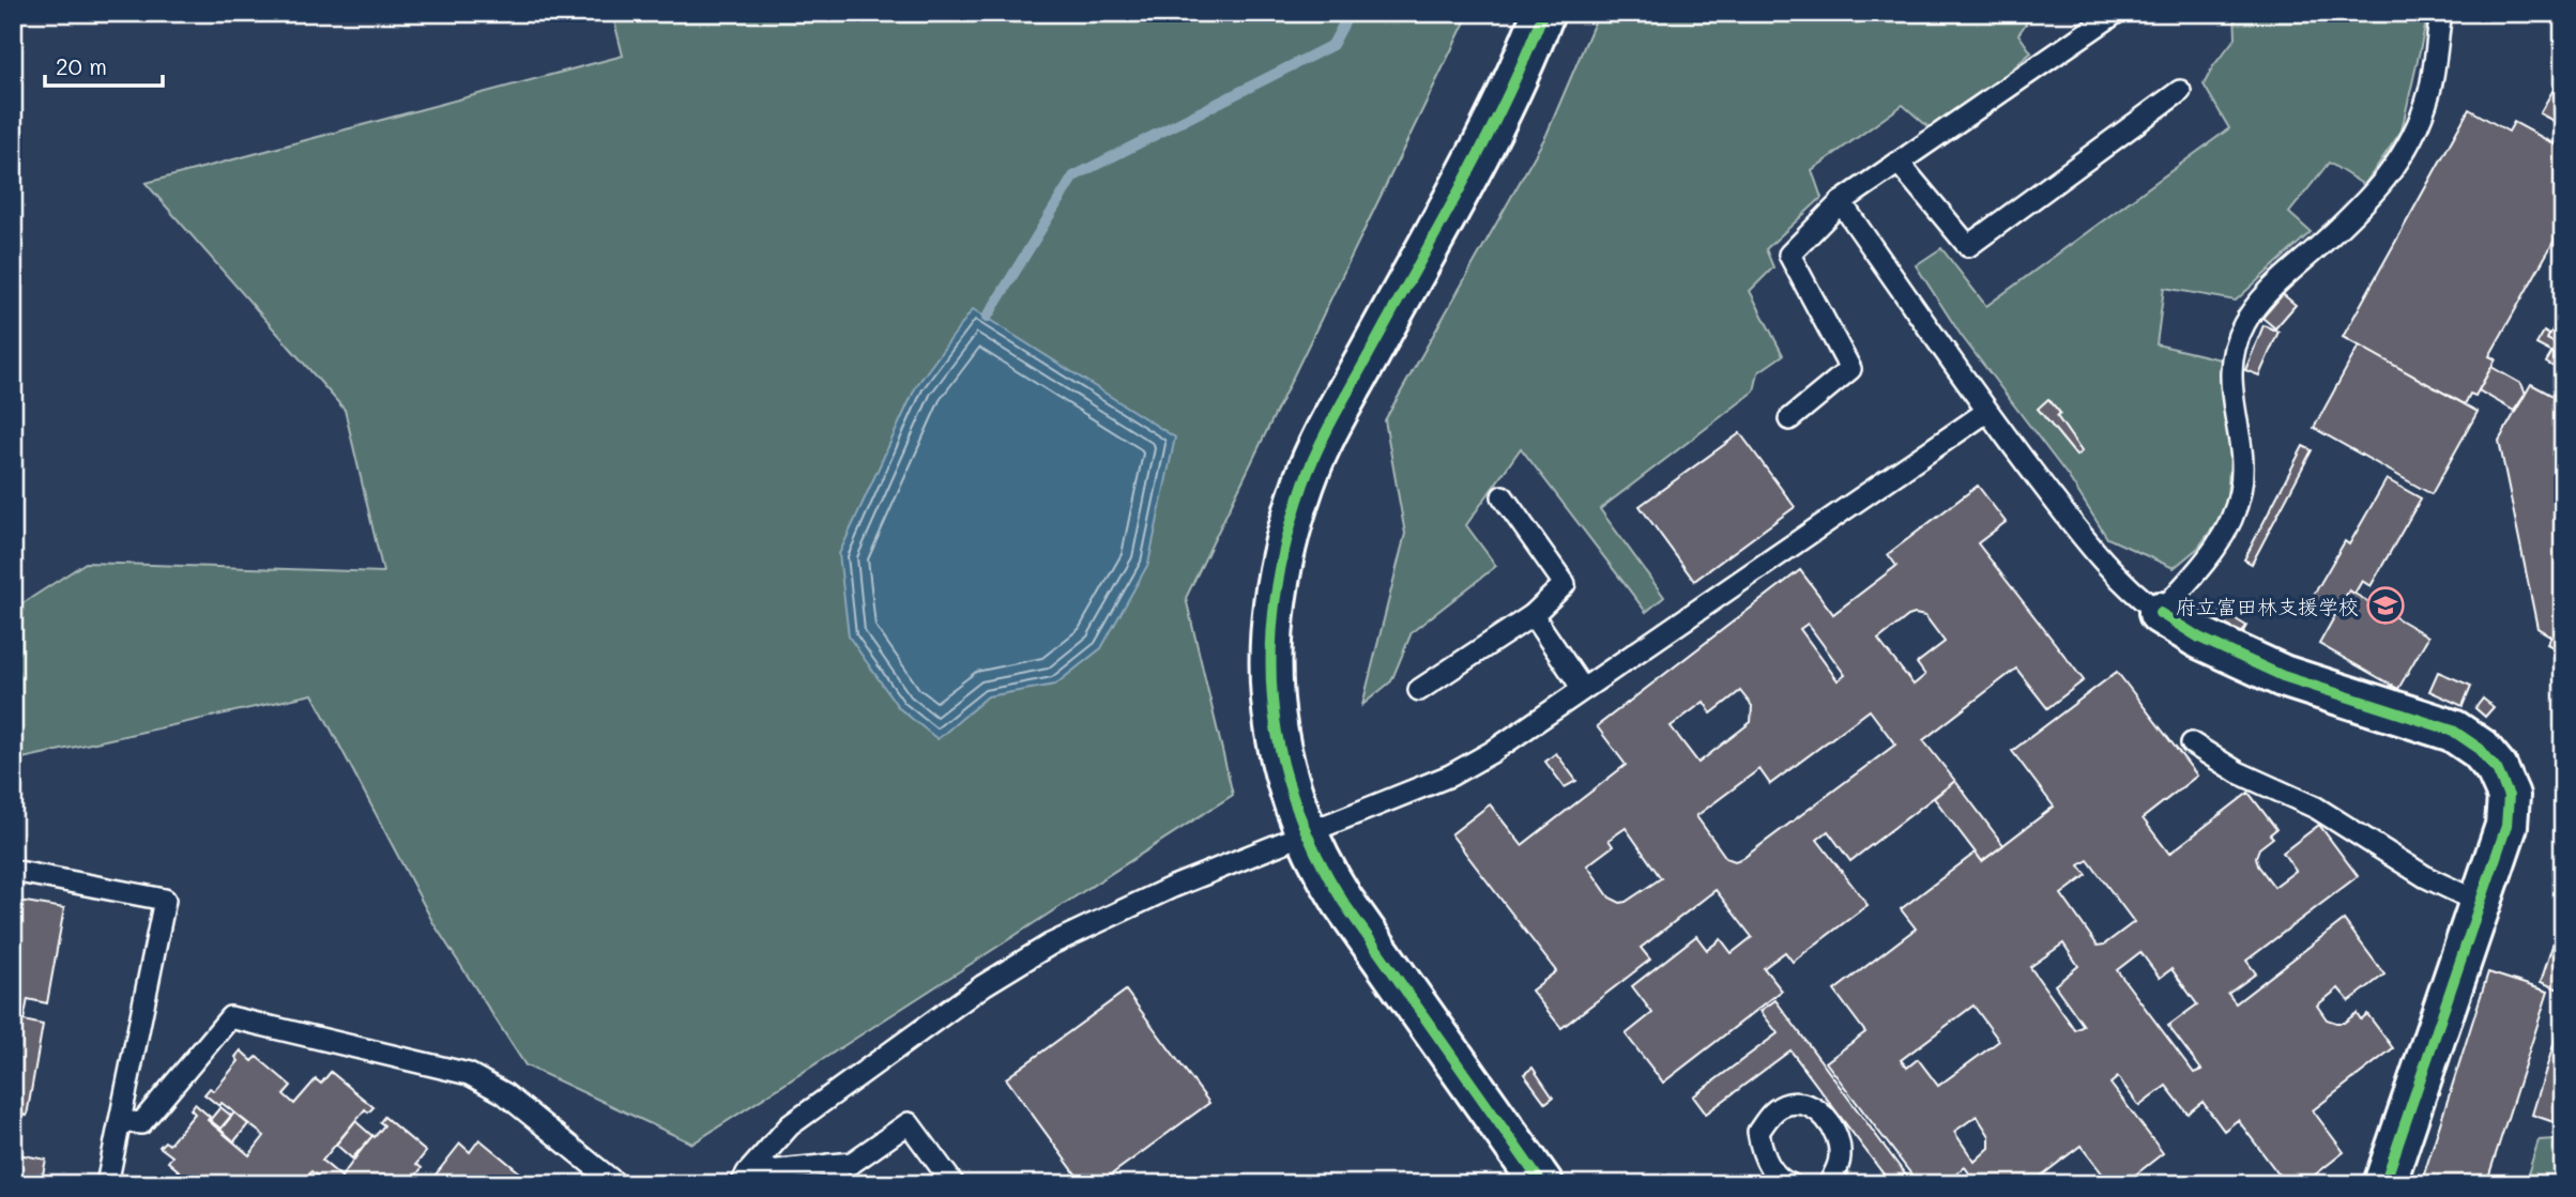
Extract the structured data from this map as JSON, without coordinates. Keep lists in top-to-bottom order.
{
  "places": {
    "school or university": ["府立富田林支援学校"]
  },
  "scale_bar": "20 m"
}
